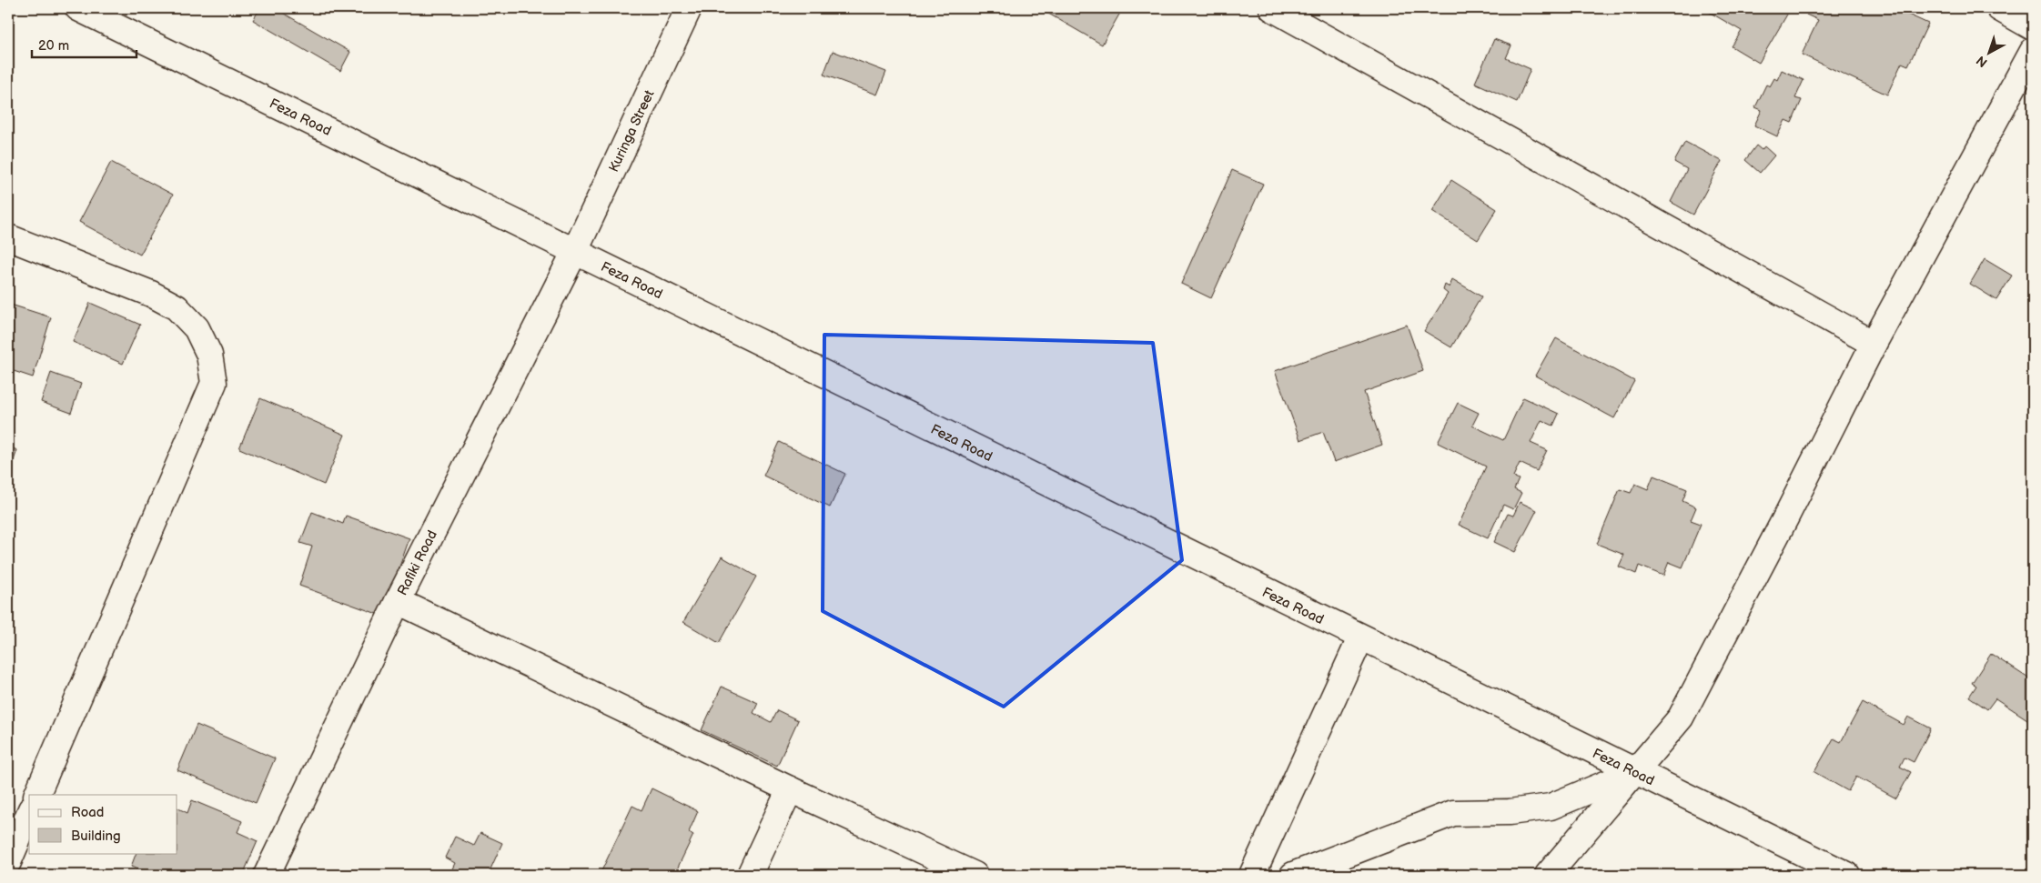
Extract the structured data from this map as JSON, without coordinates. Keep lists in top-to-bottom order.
{
  "streets": {
    "street": ["Feza Road", "Kuringa Street", "Rafiki Road"]
  },
  "crossings": [
    ["Feza Road", "Kuringa Street"],
    ["Feza Road", "Rafiki Road"],
    ["Kuringa Street", "Rafiki Road"]
  ],
  "legend": ["Road", "Building"],
  "scale_bar": "20 m",
  "north": "bottom left"
}
